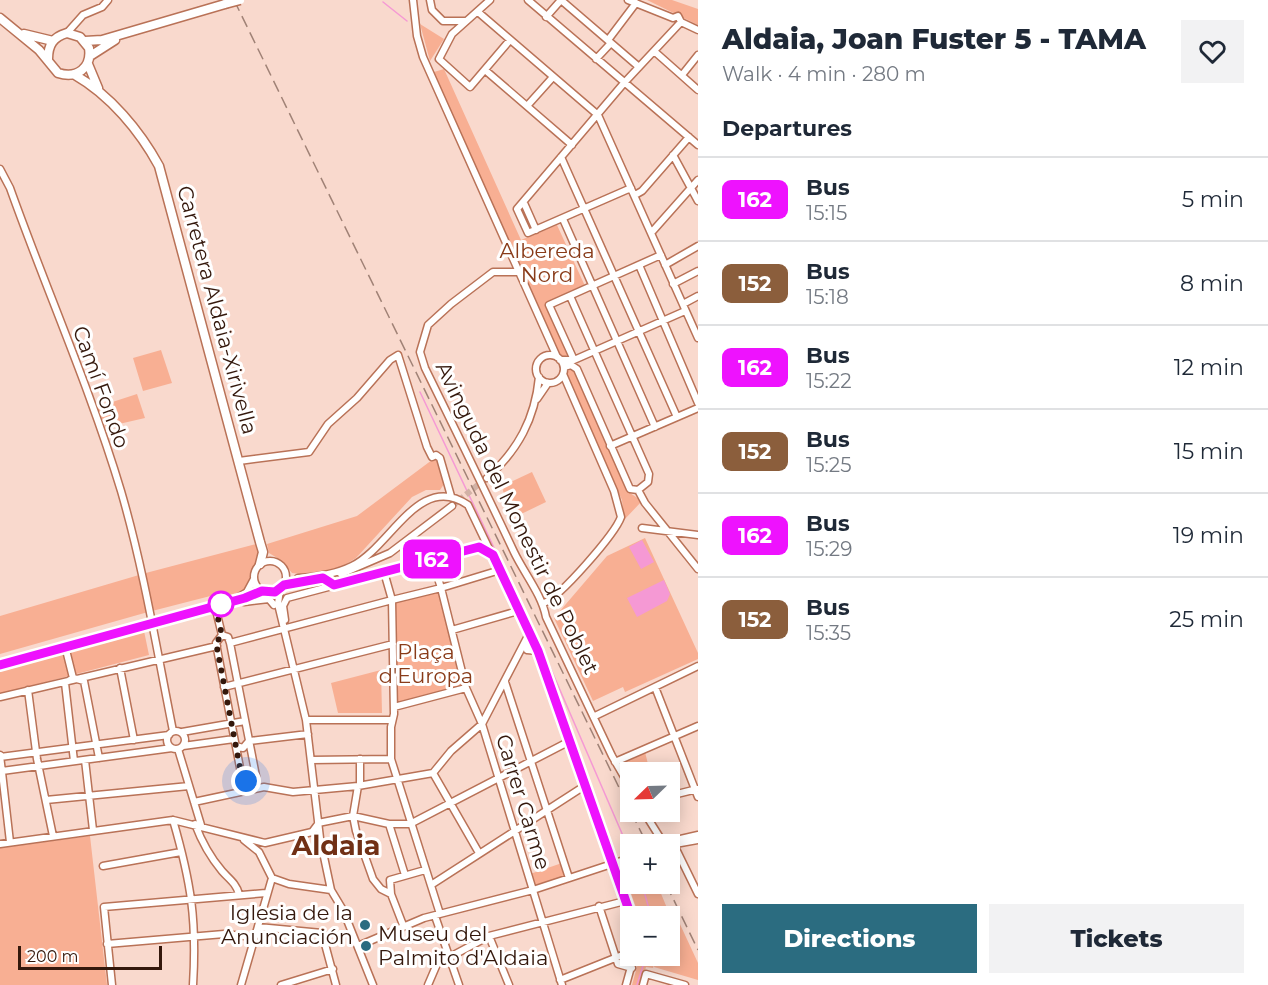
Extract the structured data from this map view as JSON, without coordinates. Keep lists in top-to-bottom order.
{
  "streets": {
    "main road": ["Carretera Aldaia-Xirivella"],
    "street": ["Camí Fondo", "Avinguda del Monestir de Poblet", "Carrer Carme"]
  },
  "districts": ["Aldaia"],
  "parks": ["Albereda Nord", "Plaça d'Europa"],
  "places": ["Iglesia de la Anunciación", "Museu del Palmito d'Aldaia"],
  "lines": ["bus line 162"],
  "scale_bar": "200 m",
  "north": "bottom left",
  "page": {
    "on_map": "162",
    "heading": [
      ["Aldaia, Joan Fuster 5 - TAMA", "Walk · 4 min · 280 m"],
      "Departures"
    ],
    "list": [
      {
        "mark": "162",
        "name": "Bus",
        "note": "15:15",
        "value": "5 min"
      },
      {
        "mark": "152",
        "name": "Bus",
        "note": "15:18",
        "value": "8 min"
      },
      {
        "mark": "162",
        "name": "Bus",
        "note": "15:22",
        "value": "12 min"
      },
      {
        "mark": "152",
        "name": "Bus",
        "note": "15:25",
        "value": "15 min"
      },
      {
        "mark": "162",
        "name": "Bus",
        "note": "15:29",
        "value": "19 min"
      },
      {
        "mark": "152",
        "name": "Bus",
        "note": "15:35",
        "value": "25 min"
      }
    ],
    "map_buttons": ["+", "−"],
    "buttons": ["Directions", "Tickets"],
    "scale": "200 m"
  }
}
